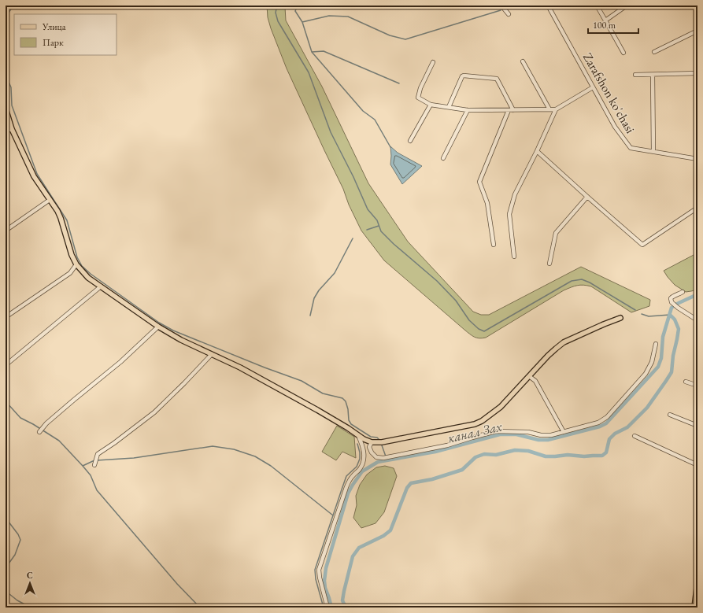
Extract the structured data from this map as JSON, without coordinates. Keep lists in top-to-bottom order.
{
  "streets": {
    "street": ["Zarafshon ko'chasi"]
  },
  "water": ["канал Зах"],
  "legend": ["Улица", "Парк"],
  "scale_bar": "100 m",
  "north": "top"
}
